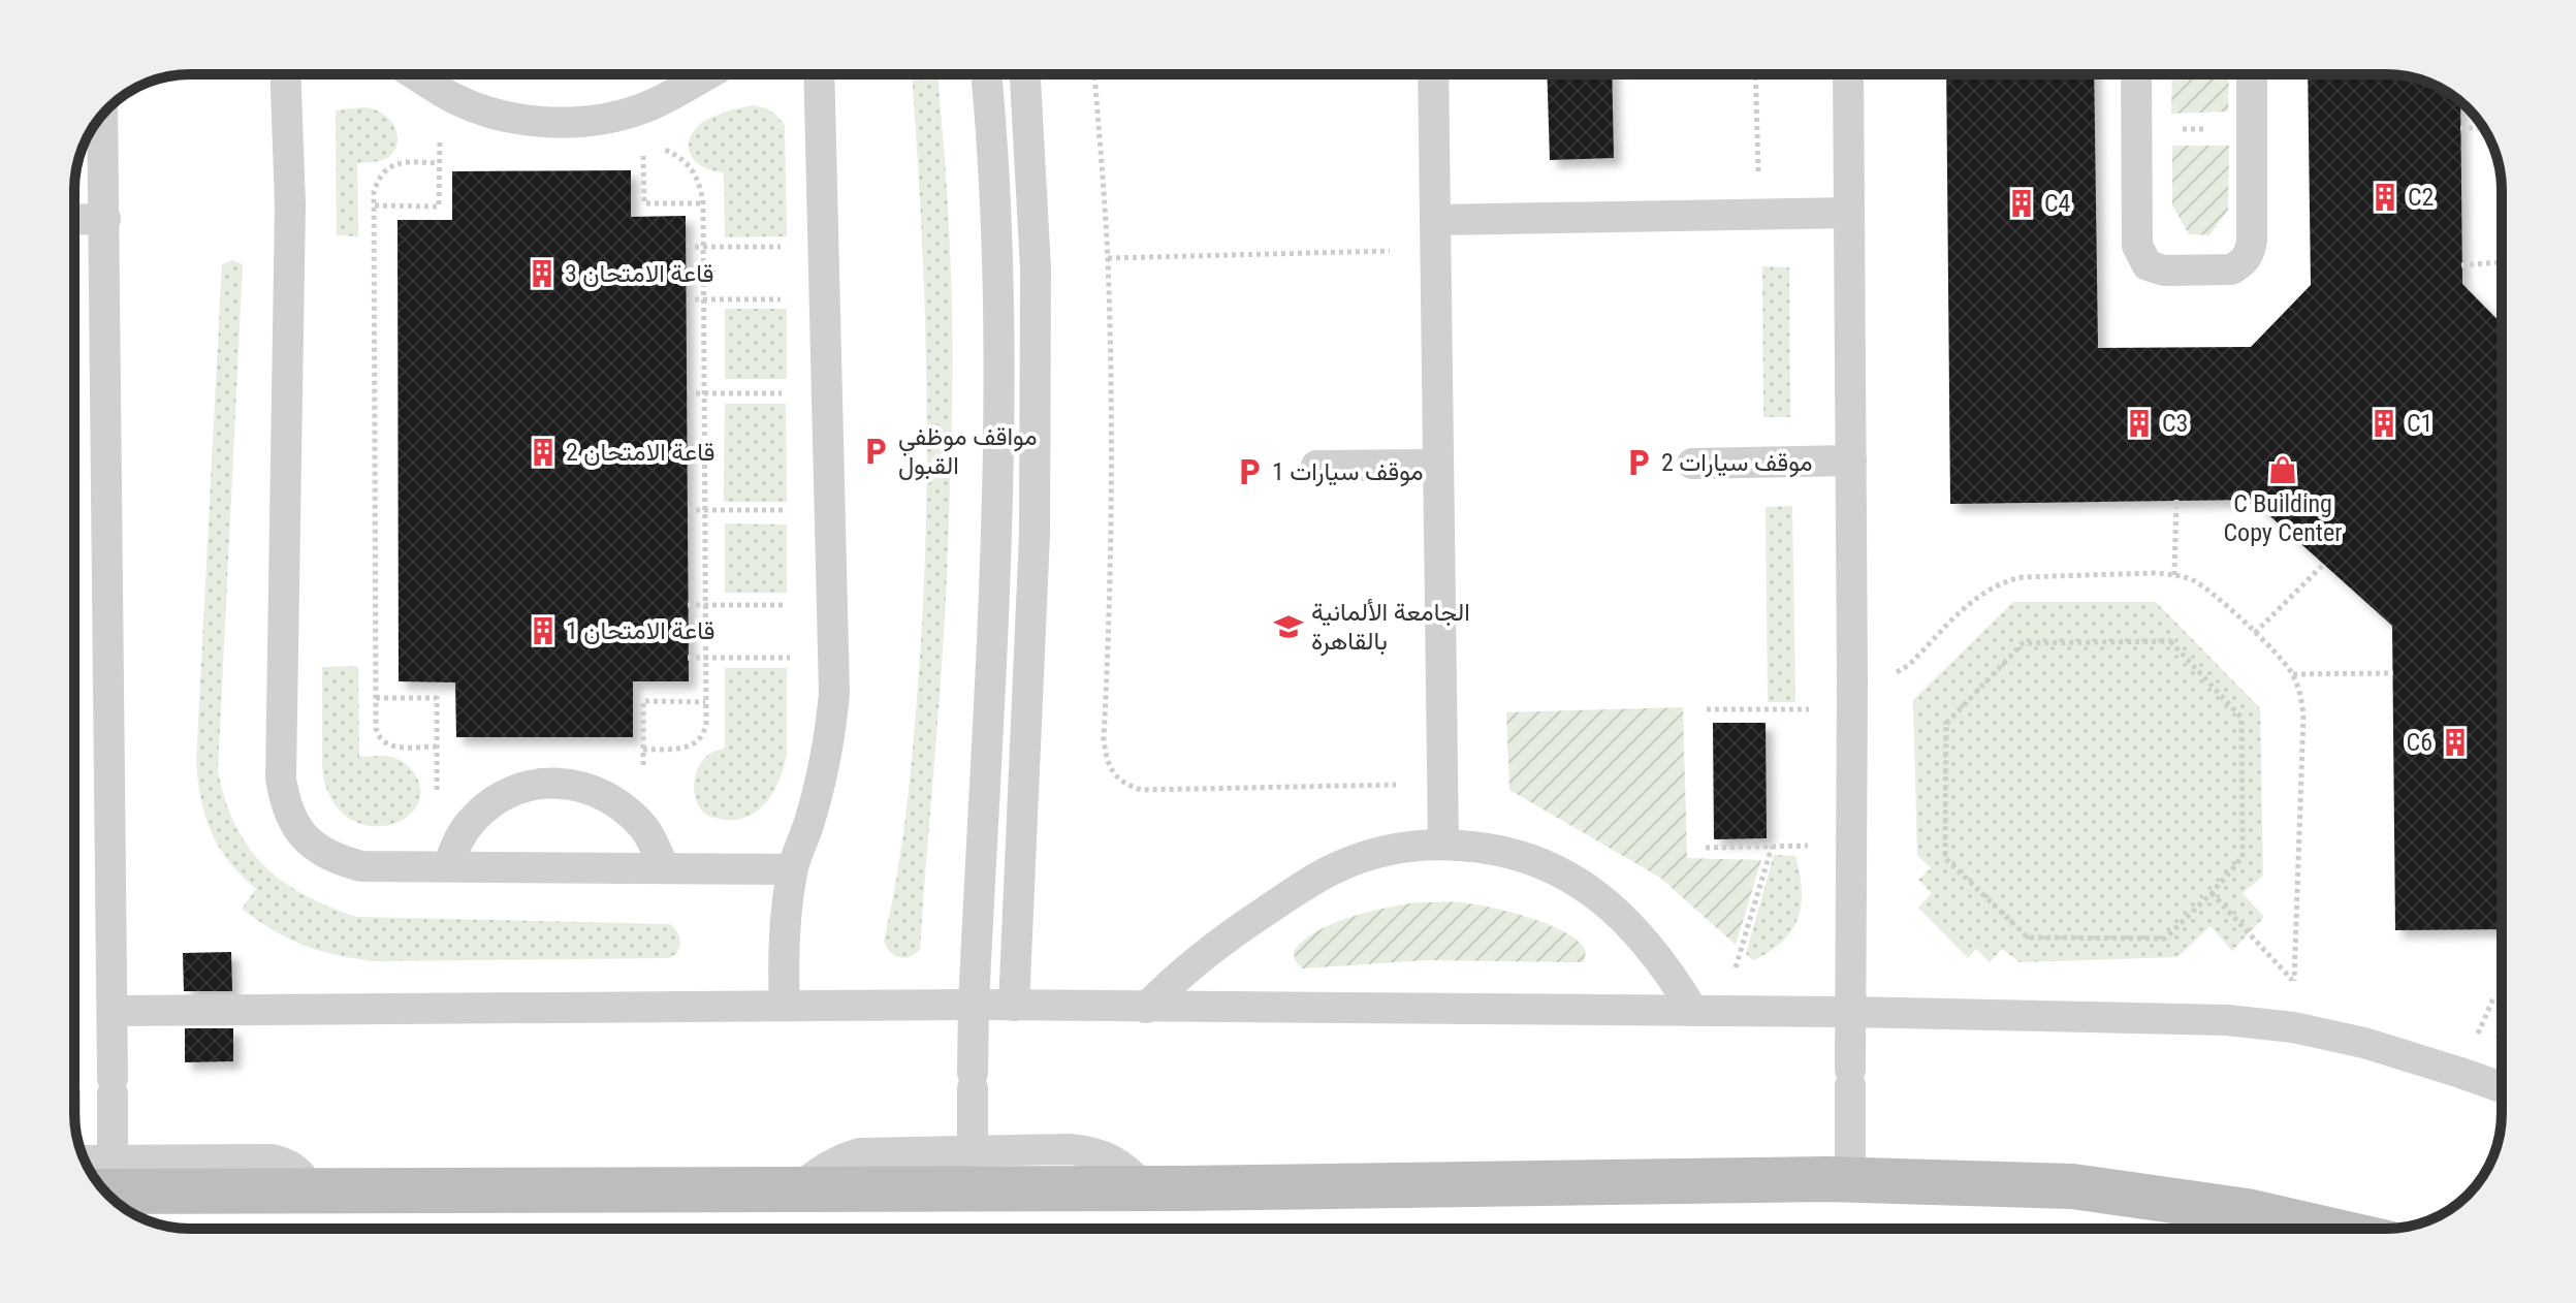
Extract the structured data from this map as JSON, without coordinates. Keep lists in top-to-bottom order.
{
  "places": {
    "building": [
      "C2",
      "C4",
      "قاعة الامتحان 3",
      "C3",
      "C1",
      "قاعة الامتحان 2",
      "قاعة الامتحان 1",
      "C6"
    ],
    "parking": ["مواقف موظفي القبول", "موقف سيارات 2", "موقف سيارات 1"],
    "shop": ["C Building Copy Center"],
    "school or university": ["الجامعة الألمانية بالقاهرة"]
  }
}
